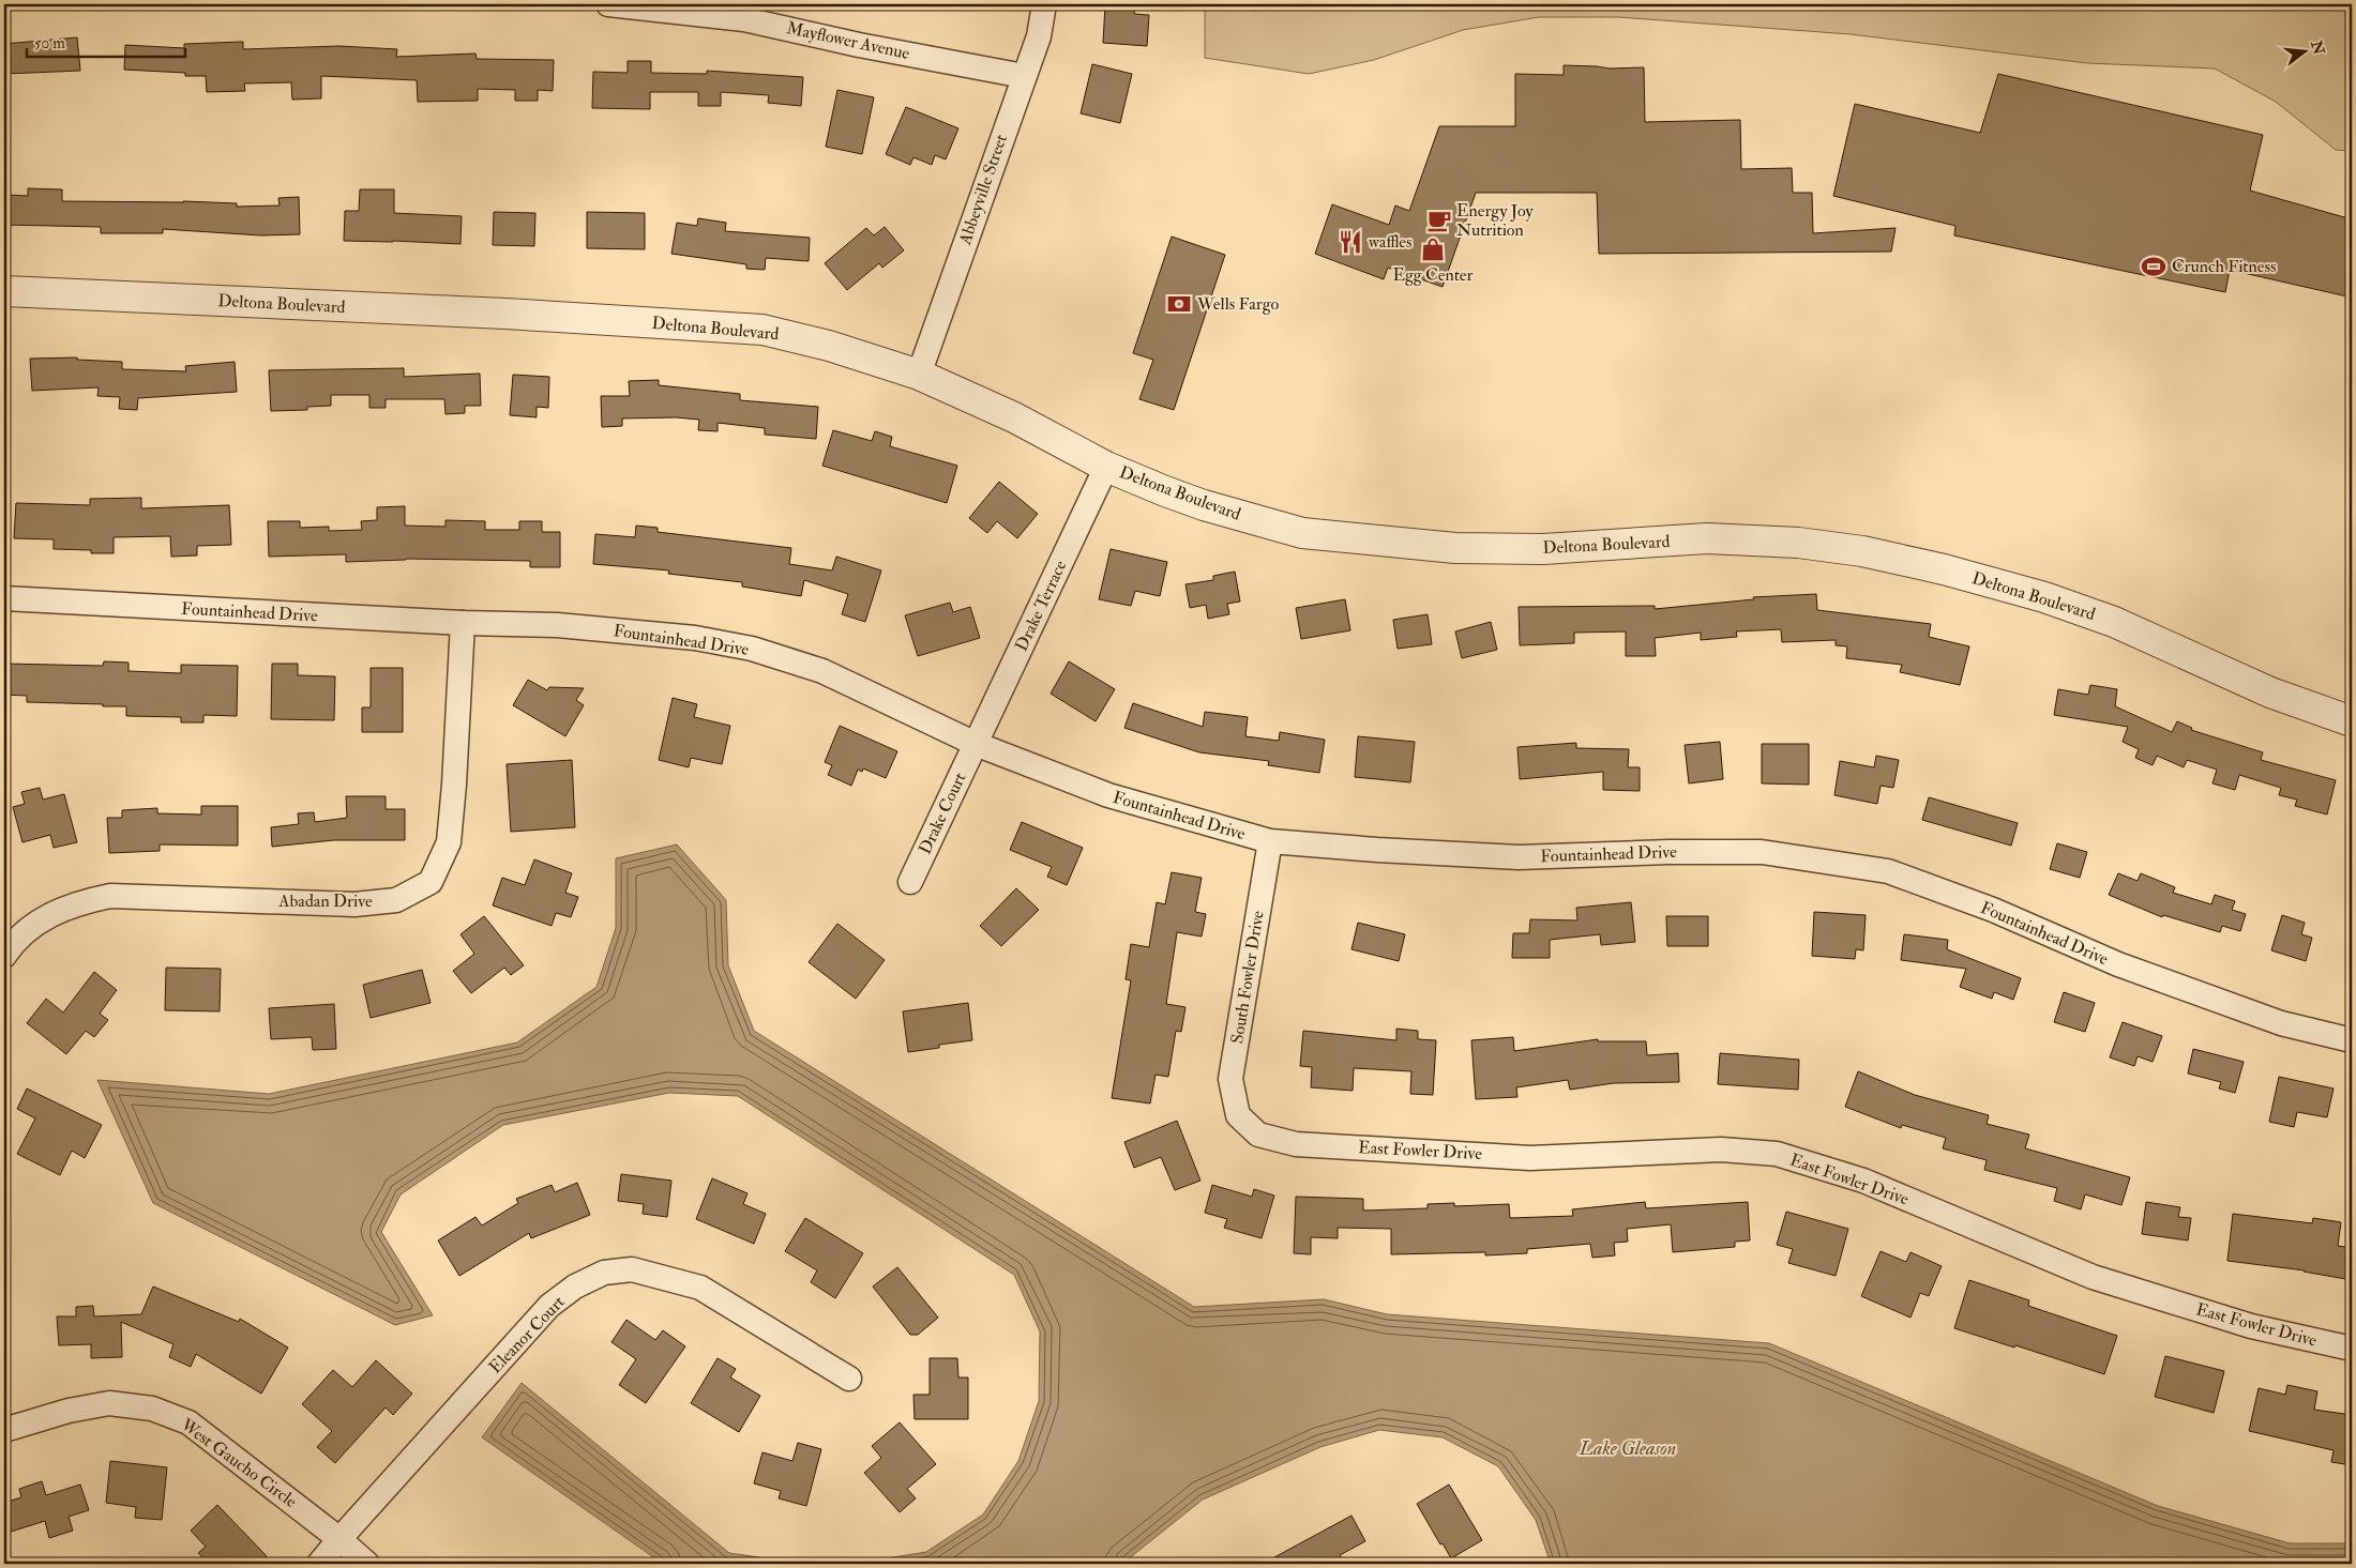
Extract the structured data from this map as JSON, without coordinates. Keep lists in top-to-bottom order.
{
  "streets": {
    "street": [
      "Mayflower Avenue",
      "Abbeyville Street",
      "Deltona Boulevard",
      "Drake Terrace",
      "Fountainhead Drive",
      "Drake Court",
      "Abadan Drive",
      "South Fowler Drive",
      "East Fowler Drive",
      "Eleanor Court",
      "West Gaucho Circle"
    ]
  },
  "crossings": [
    ["Mayflower Avenue", "Abbeyville Street"],
    ["Abbeyville Street", "Deltona Boulevard"],
    ["Deltona Boulevard", "Drake Terrace"],
    ["Drake Terrace", "Fountainhead Drive"],
    ["Drake Terrace", "Drake Court"],
    ["Fountainhead Drive", "Drake Court"],
    ["Fountainhead Drive", "Abadan Drive"],
    ["Fountainhead Drive", "South Fowler Drive"],
    ["South Fowler Drive", "East Fowler Drive"],
    ["Eleanor Court", "West Gaucho Circle"]
  ],
  "water": ["Lake Gleason"],
  "places": {
    "cafe": ["Energy Joy Nutrition"],
    "restaurant": ["waffles"],
    "shop": ["Egg Center"],
    "sports": ["Crunch Fitness"],
    "bank": ["Wells Fargo"]
  },
  "scale_bar": "50 m",
  "north": "right"
}
